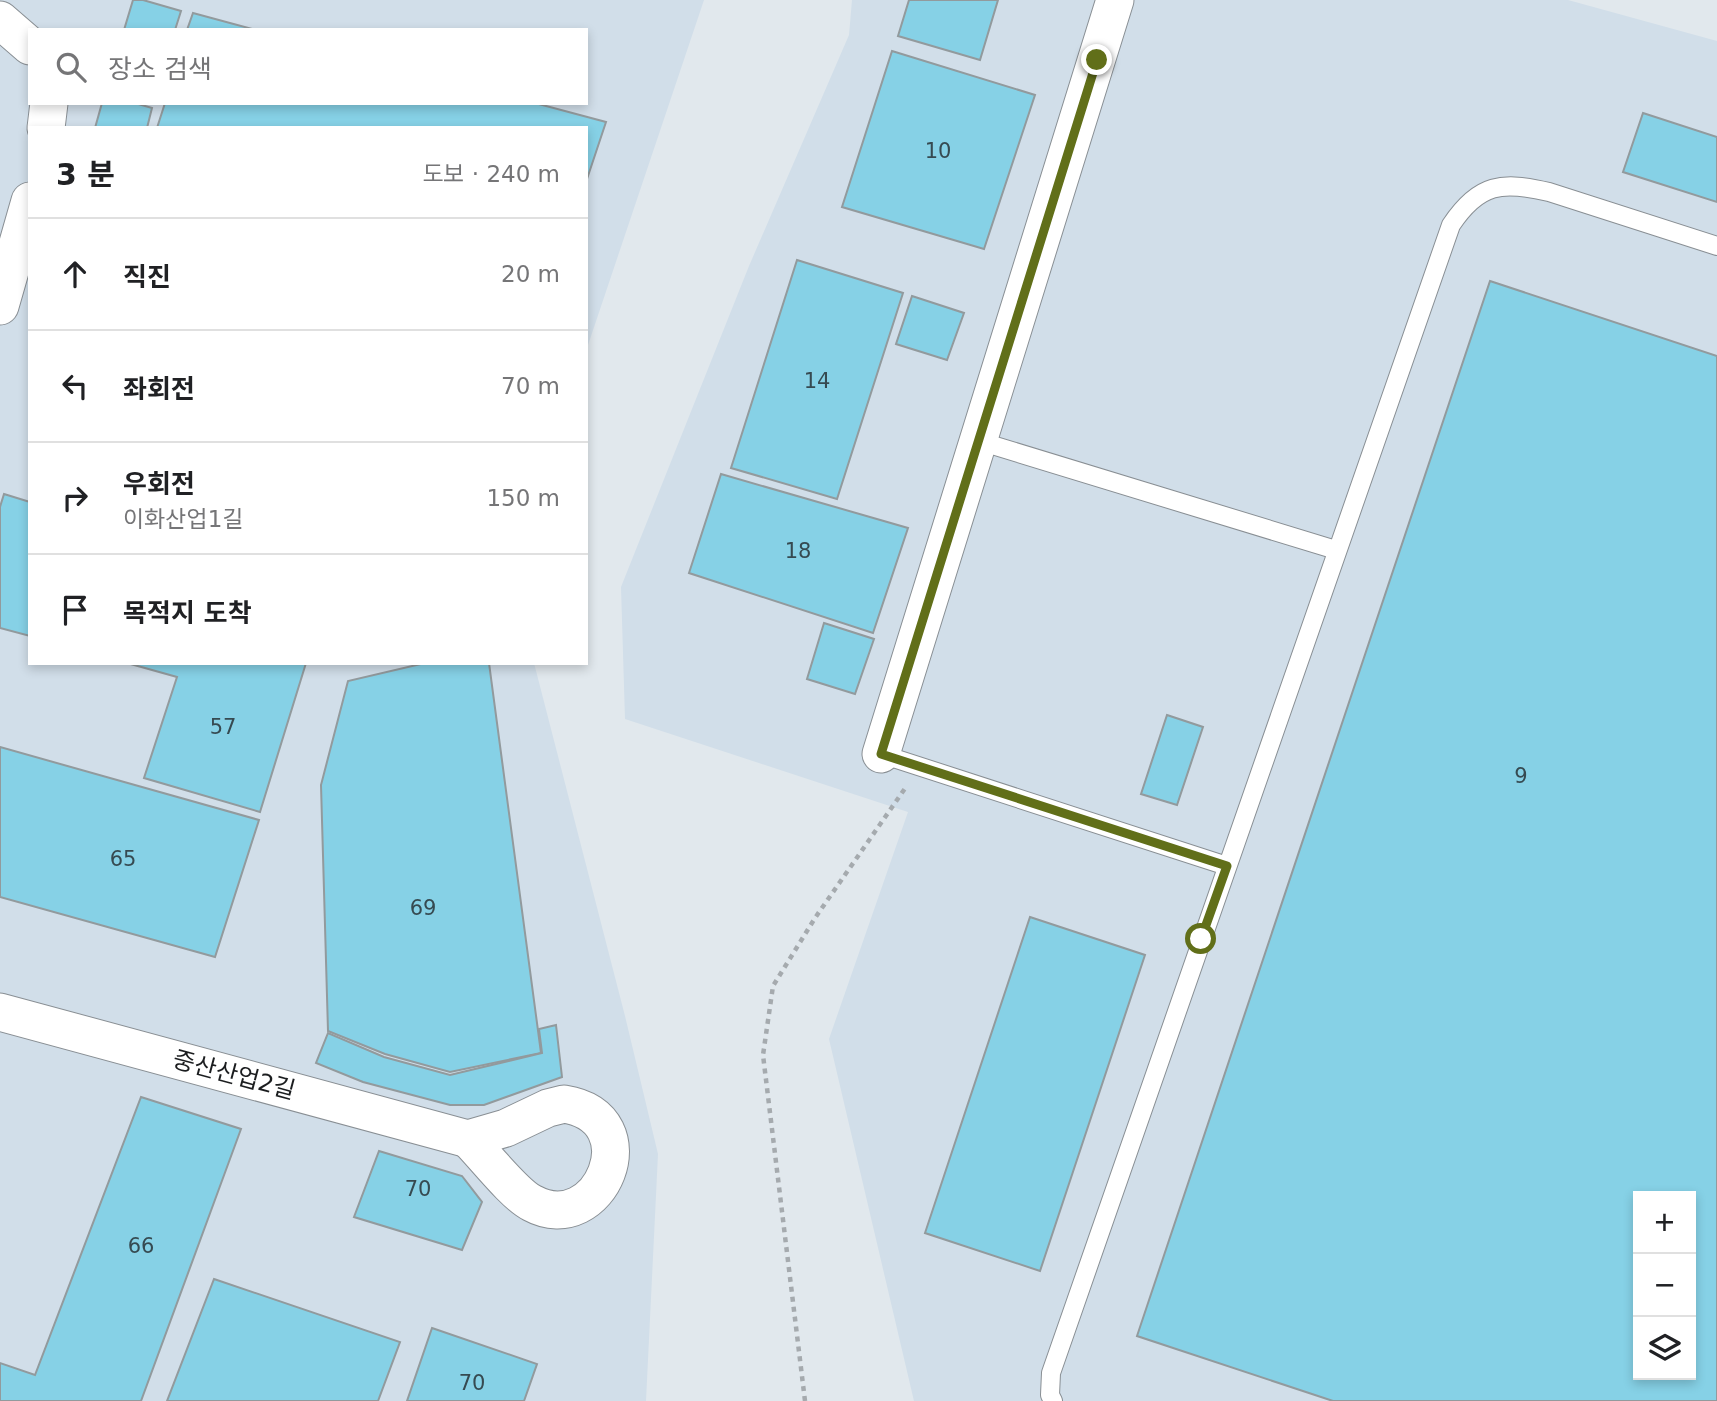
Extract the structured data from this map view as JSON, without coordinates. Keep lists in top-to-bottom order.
{
  "streets": {
    "street": ["중산산업2길"]
  },
  "house_numbers": [
    "10",
    "14",
    "18",
    "57",
    "9",
    "65",
    "69",
    "70",
    "66",
    "70"
  ],
  "page": {
    "search": "장소 검색",
    "heading": ["3 분", "도보 · 240 m"],
    "list": [
      ["직진", "20 m"],
      ["좌회전", "70 m"],
      ["우회전", "이화산업1길", "150 m"],
      "목적지 도착"
    ],
    "map_buttons": ["+", "−"]
  }
}
